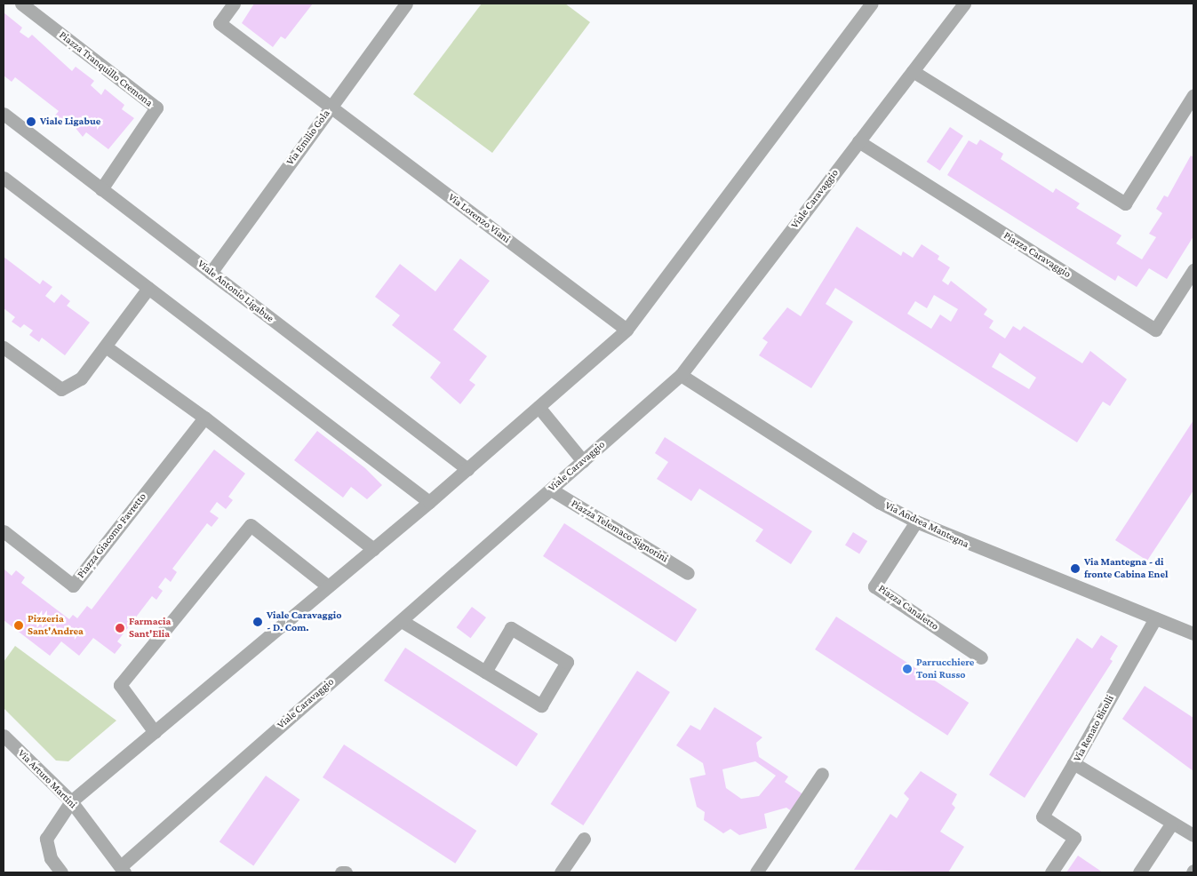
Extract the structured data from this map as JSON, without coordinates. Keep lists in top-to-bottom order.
{
  "streets": {
    "street": [
      "Piazza Tranquillo Cremona",
      "Via Emilio Gola",
      "Viale Caravaggio",
      "Via Lorenzo Viani",
      "Piazza Caravaggio",
      "Viale Antonio Ligabue",
      "Via Andrea Mantegna",
      "Piazza Telemaco Signorini",
      "Piazza Giacomo Favretto",
      "Piazza Canaletto",
      "Via Renato Birolli",
      "Via Arturo Martini"
    ]
  },
  "crossings": [
    ["Piazza Tranquillo Cremona", "Viale Antonio Ligabue"],
    ["Via Emilio Gola", "Via Lorenzo Viani"],
    ["Via Emilio Gola", "Viale Antonio Ligabue"],
    ["Viale Caravaggio", "Piazza Caravaggio"],
    ["Viale Caravaggio", "Via Andrea Mantegna"],
    ["Viale Caravaggio", "Piazza Telemaco Signorini"],
    ["Viale Caravaggio", "Via Arturo Martini"],
    ["Via Andrea Mantegna", "Piazza Canaletto"],
    ["Via Andrea Mantegna", "Via Renato Birolli"]
  ],
  "places": [
    "Viale Ligabue",
    "Via Mantegna - di fronte Cabina Enel",
    "Viale Caravaggio - D. Com.",
    "Pizzeria Sant'Andrea",
    "Farmacia Sant'Elia",
    "Parrucchiere Toni Russo"
  ]
}
